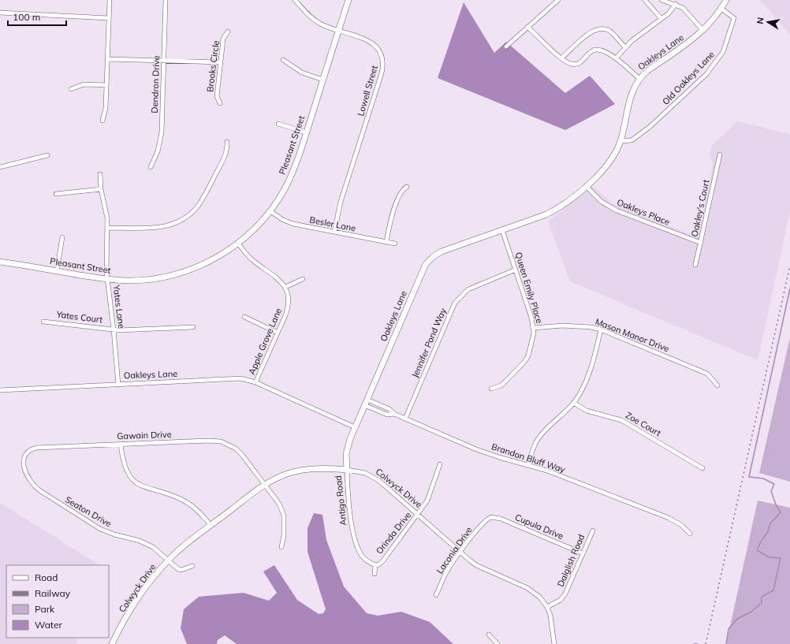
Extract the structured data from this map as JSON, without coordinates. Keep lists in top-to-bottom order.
{
  "streets": {
    "street": [
      "Oakleys Lane",
      "Brooks Circle",
      "Old Oakleys Lane",
      "Dendron Drive",
      "Lowell Street",
      "Pleasant Street",
      "Oakley's Court",
      "Oakleys Place",
      "Besler Lane",
      "Queen Emily Place",
      "Yates Lane",
      "Yates Court",
      "Mason Manor Drive",
      "Apple Grove Lane",
      "Jennifer Pond Way",
      "Zoe Court",
      "Gawain Drive",
      "Brandon Bluff Way",
      "Colwyck Drive",
      "Antigo Road",
      "Seaton Drive",
      "Cupula Drive",
      "Orinda Drive",
      "Laconia Drive",
      "Dalglish Road"
    ]
  },
  "crossings": [
    ["Oakleys Lane", "Old Oakleys Lane"],
    ["Oakleys Lane", "Oakleys Place"],
    ["Oakleys Lane", "Queen Emily Place"],
    ["Oakleys Lane", "Yates Lane"],
    ["Oakleys Lane", "Apple Grove Lane"],
    ["Oakleys Lane", "Brandon Bluff Way"],
    ["Oakleys Lane", "Antigo Road"],
    ["Lowell Street", "Pleasant Street"],
    ["Lowell Street", "Besler Lane"],
    ["Pleasant Street", "Besler Lane"],
    ["Pleasant Street", "Yates Lane"],
    ["Oakley's Court", "Oakleys Place"],
    ["Queen Emily Place", "Mason Manor Drive"],
    ["Queen Emily Place", "Jennifer Pond Way"],
    ["Yates Lane", "Yates Court"],
    ["Jennifer Pond Way", "Brandon Bluff Way"],
    ["Gawain Drive", "Colwyck Drive"],
    ["Gawain Drive", "Seaton Drive"],
    ["Colwyck Drive", "Antigo Road"],
    ["Colwyck Drive", "Seaton Drive"],
    ["Colwyck Drive", "Orinda Drive"],
    ["Colwyck Drive", "Laconia Drive"],
    ["Colwyck Drive", "Dalglish Road"],
    ["Antigo Road", "Orinda Drive"],
    ["Cupula Drive", "Laconia Drive"],
    ["Cupula Drive", "Dalglish Road"]
  ],
  "legend": [
    "Road",
    "Railway",
    "Park",
    "Water"
  ],
  "scale_bar": "100 m",
  "north": "left"
}
